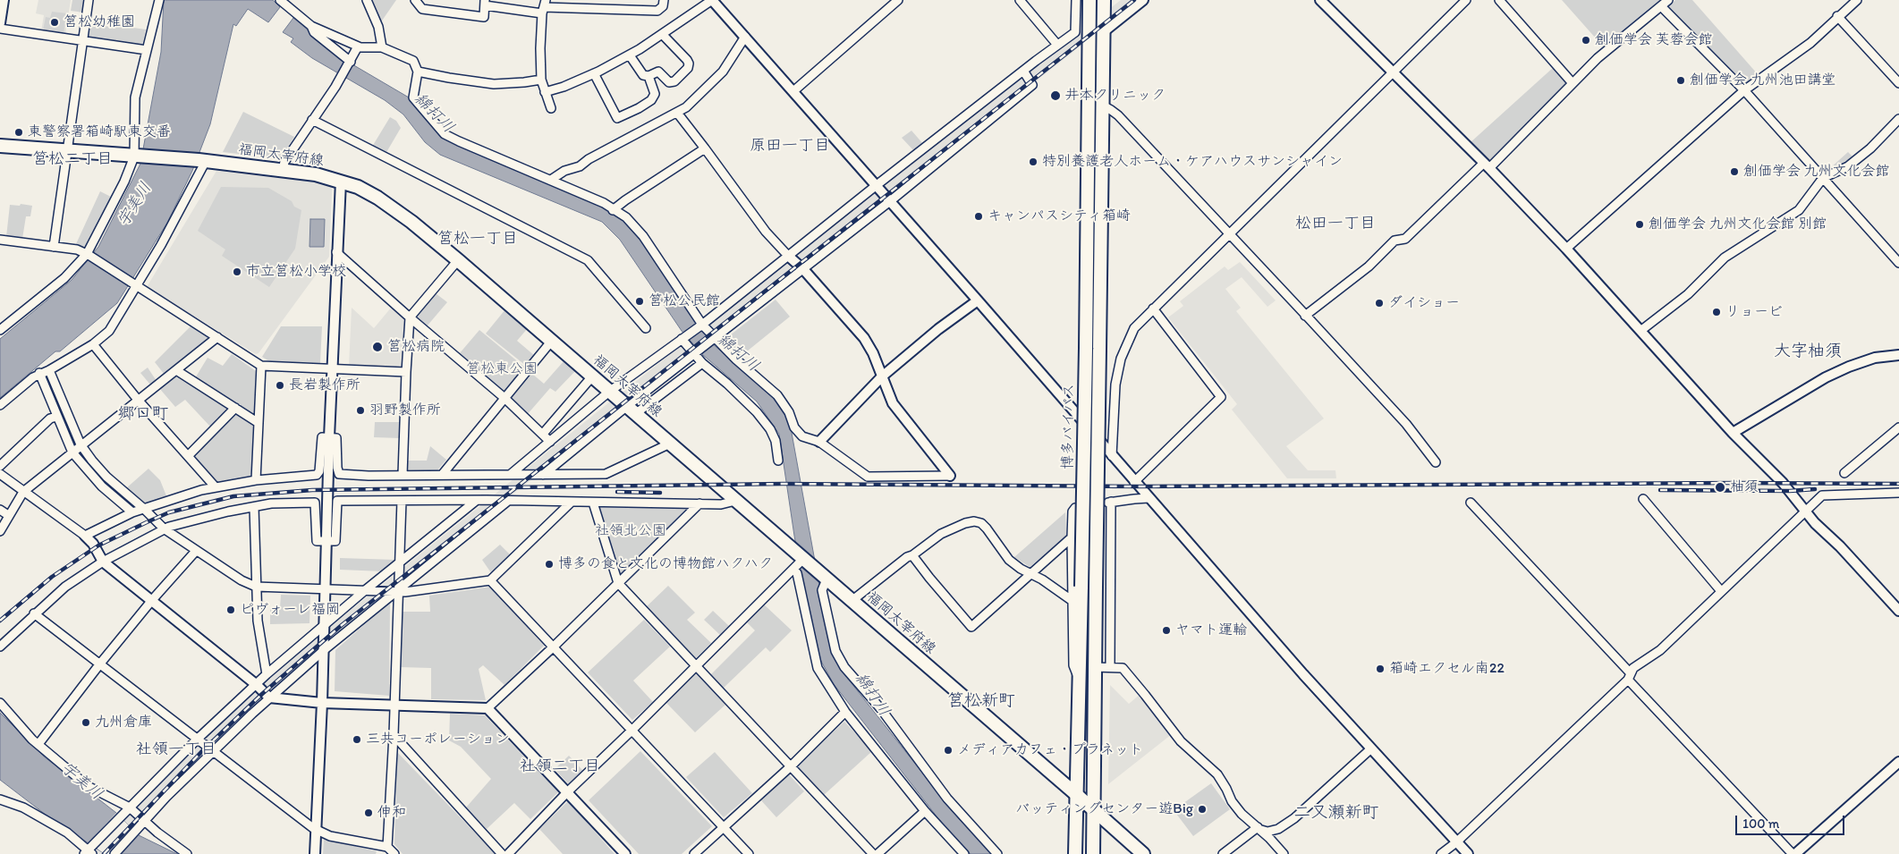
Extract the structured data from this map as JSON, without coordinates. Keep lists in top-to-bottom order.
{
  "streets": {
    "main road": ["福岡太宰府線", "博多バイパス"]
  },
  "crossings": [
    ["福岡太宰府線", "博多バイパス"]
  ],
  "districts": [
    "原田一丁目",
    "筥松二丁目",
    "松田一丁目",
    "筥松一丁目",
    "大字柚須",
    "郷口町",
    "筥松新町",
    "社領一丁目",
    "社領二丁目",
    "二又瀬新町"
  ],
  "water": ["綿打川", "宇美川"],
  "parks": ["筥松東公園", "社領北公園"],
  "places": [
    "筥松幼稚園",
    "創価学会 芙蓉会館",
    "創価学会 九州池田講堂",
    "井本クリニック",
    "東警察署箱崎駅東交番",
    "特別養護老人ホーム・ケアハウスサンシャイン",
    "創価学会 九州文化会館",
    "キャンパスシティ箱崎",
    "創価学会 九州文化会館 別館",
    "市立筥松小学校",
    "筥松公民館",
    "ダイショー",
    "リョービ",
    "筥松病院",
    "長岩製作所",
    "羽野製作所",
    "柚須",
    "博多の食と文化の博物館ハクハク",
    "ピヴォーレ福岡",
    "ヤマト運輸",
    "箱崎エクセル南22",
    "九州倉庫",
    "三共コーポレーション",
    "メディアカフェ・プラネット",
    "バッティングセンター遊Big",
    "伸和"
  ],
  "scale_bar": "100 m"
}
